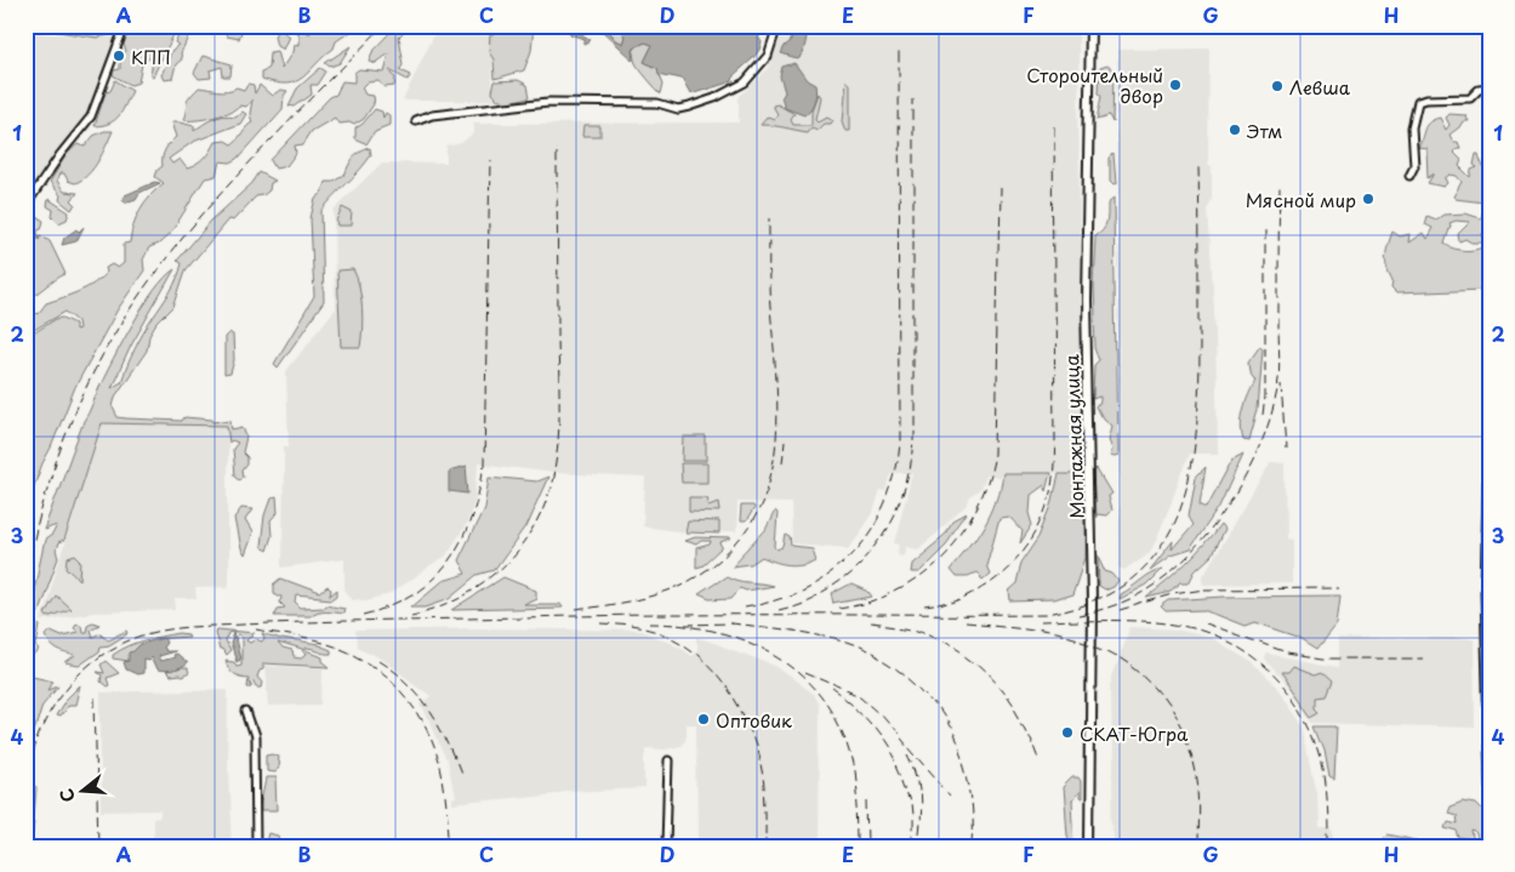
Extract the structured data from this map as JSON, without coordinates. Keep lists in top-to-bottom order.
{
  "streets": {
    "street": ["Монтажная улица"]
  },
  "places": [
    "КПП",
    "Стороительный двор",
    "Левша",
    "Этм",
    "Мясной мир",
    "Оптовик",
    "СКАТ-Югра"
  ],
  "north": "left",
  "grid": {
    "columns": [
      "A",
      "B",
      "C",
      "D",
      "E",
      "F",
      "G",
      "H"
    ],
    "rows": [
      "1",
      "2",
      "3",
      "4"
    ]
  }
}
